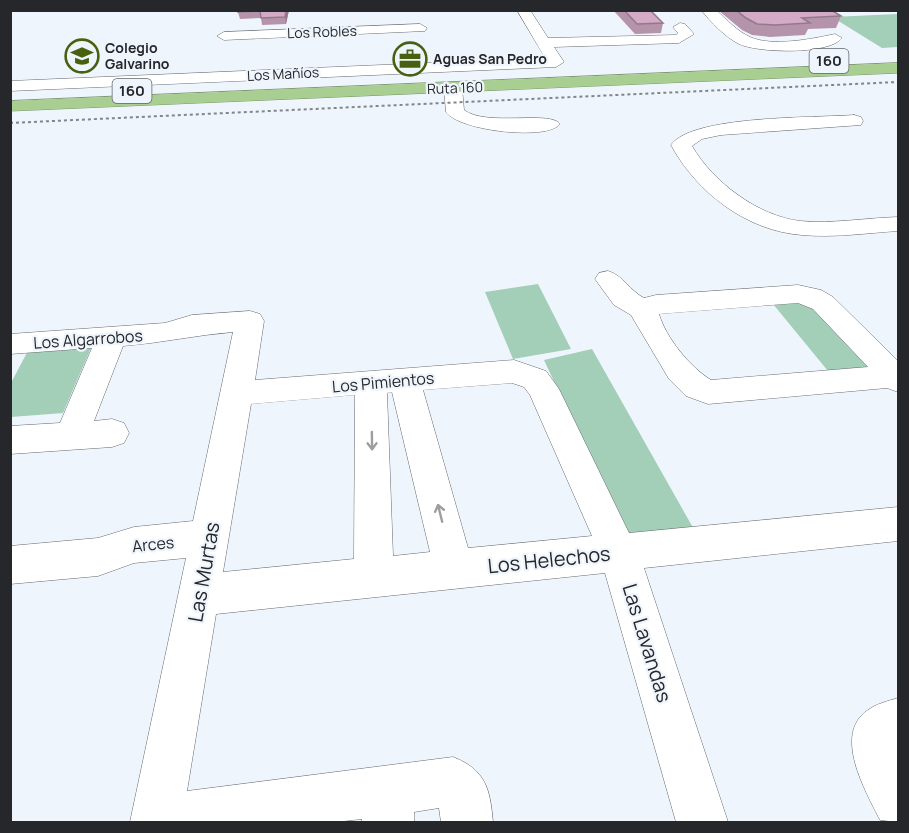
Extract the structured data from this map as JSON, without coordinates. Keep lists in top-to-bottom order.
{
  "streets": {
    "highway": ["160", "Ruta 160"],
    "street": [
      "Los Robles",
      "Los Mañíos",
      "Los Algarrobos",
      "Los Pimientos",
      "Arces",
      "Los Helechos",
      "Las Murtas",
      "Las Lavandas"
    ]
  },
  "crossings": [
    ["Los Mañíos", "Ruta 160"],
    ["Los Algarrobos", "Las Murtas"],
    ["Los Pimientos", "Las Murtas"],
    ["Los Pimientos", "Las Lavandas"],
    ["Arces", "Los Helechos"],
    ["Arces", "Las Murtas"],
    ["Los Helechos", "Las Murtas"],
    ["Los Helechos", "Las Lavandas"]
  ],
  "places": {
    "school or university": ["Colegio Galvarino"],
    "office": ["Aguas San Pedro"]
  }
}
